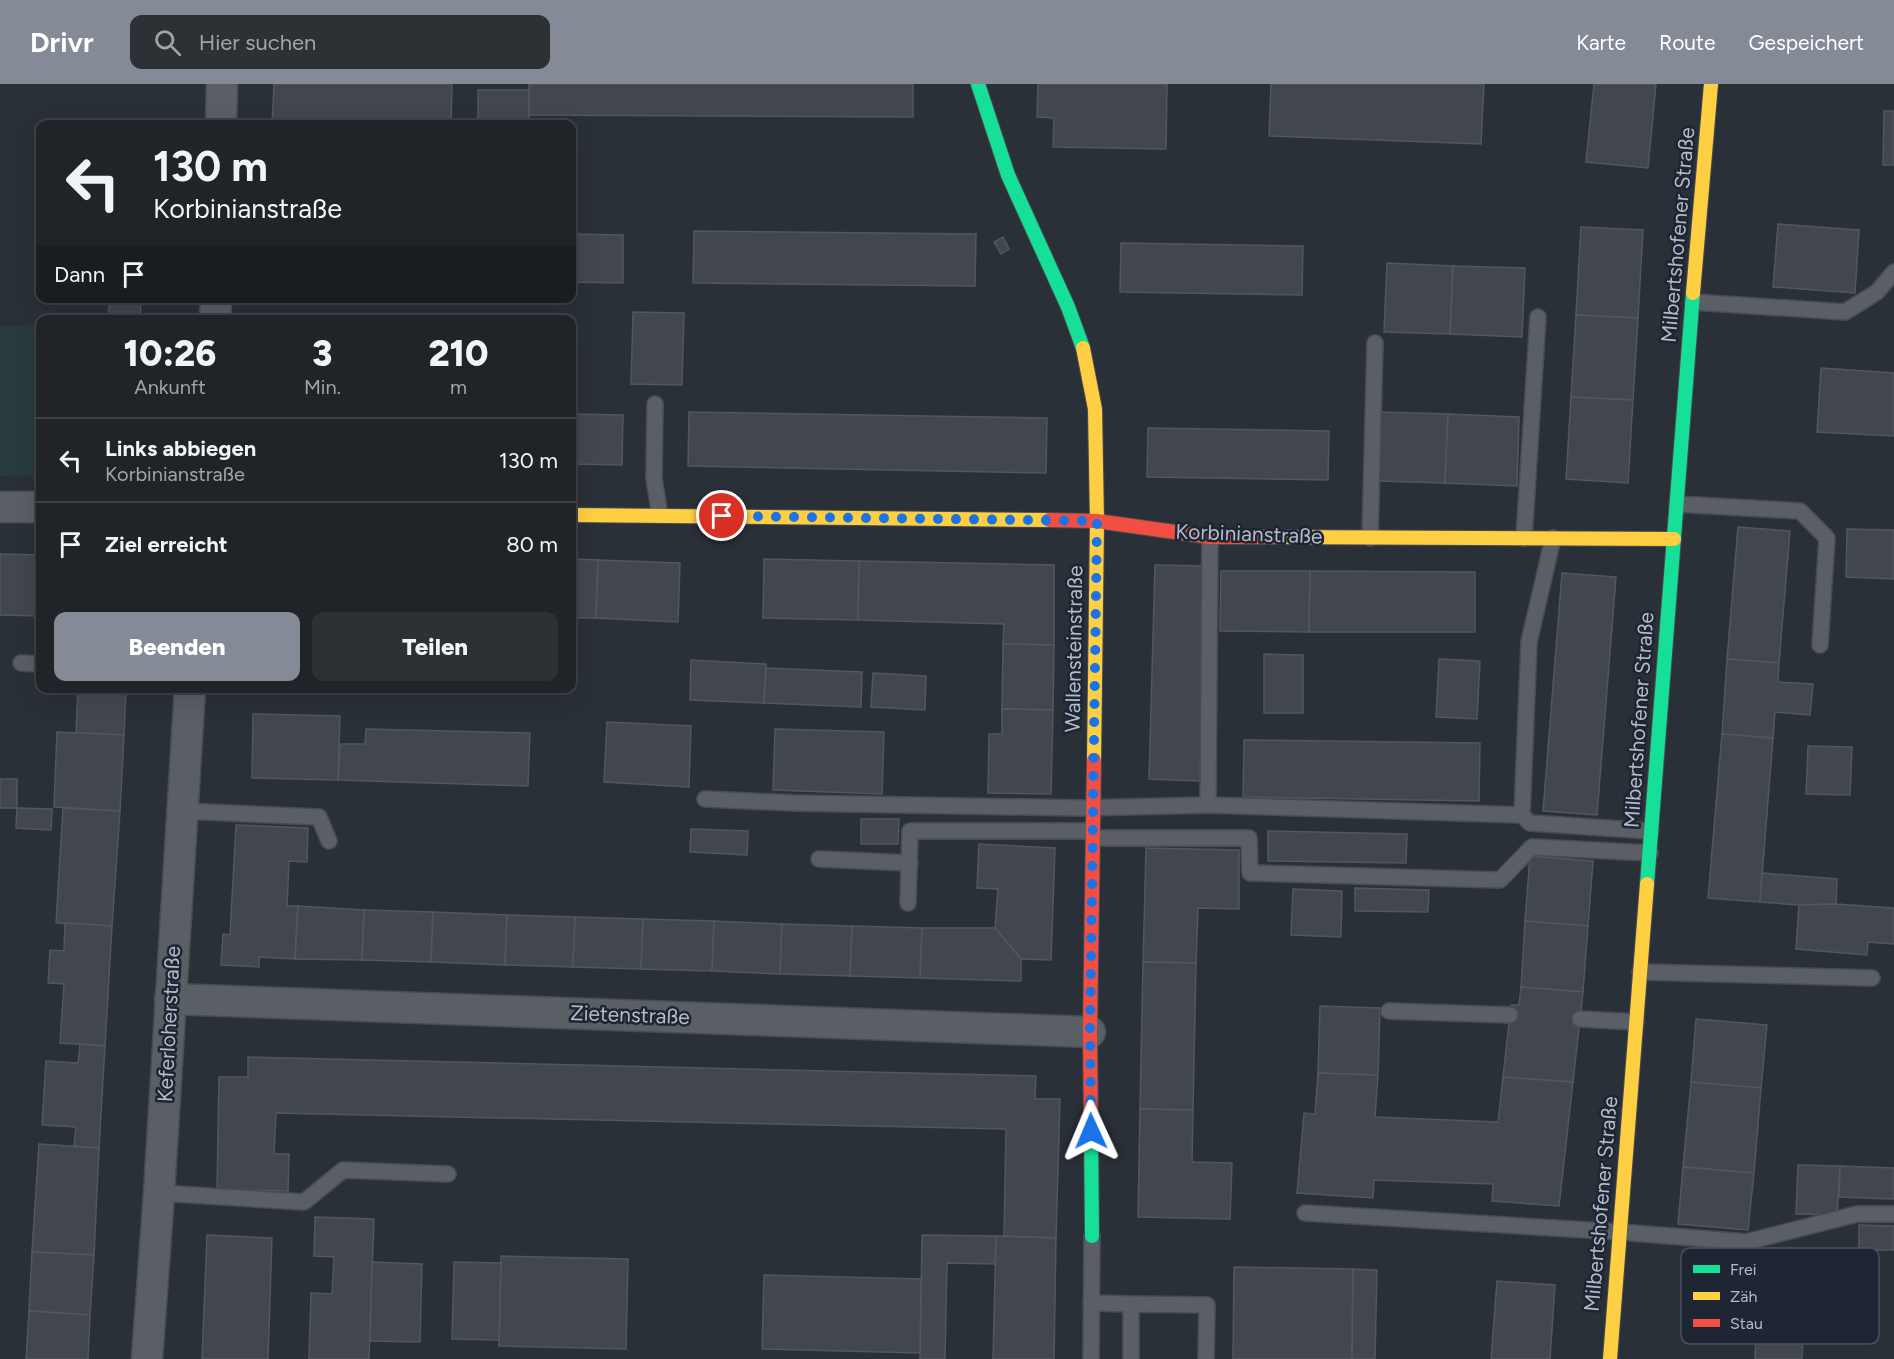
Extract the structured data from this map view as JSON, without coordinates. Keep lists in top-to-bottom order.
{
  "streets": {
    "street": [
      "Milbertshofener Straße",
      "Korbinianstraße",
      "Wallensteinstraße",
      "Zietenstraße",
      "Keferloherstraße"
    ]
  },
  "crossings": [
    ["Milbertshofener Straße", "Korbinianstraße"],
    ["Korbinianstraße", "Wallensteinstraße"],
    ["Wallensteinstraße", "Zietenstraße"],
    ["Zietenstraße", "Keferloherstraße"]
  ],
  "legend": ["Frei", "Zäh", "Stau"],
  "page": {
    "header": "Drivr",
    "search": "Hier suchen",
    "nav": ["Karte", "Route", "Gespeichert"],
    "turn": ["130 m", "Korbinianstraße"],
    "then": "Dann",
    "eta": [
      "10:26",
      "Ankunft",
      "3",
      "Min.",
      "210",
      "m"
    ],
    "list": [
      {
        "name": "Links abbiegen",
        "note": "Korbinianstraße",
        "value": "130 m"
      },
      {
        "name": "Ziel erreicht",
        "value": "80 m"
      }
    ],
    "buttons": ["Beenden", "Teilen"]
  }
}
